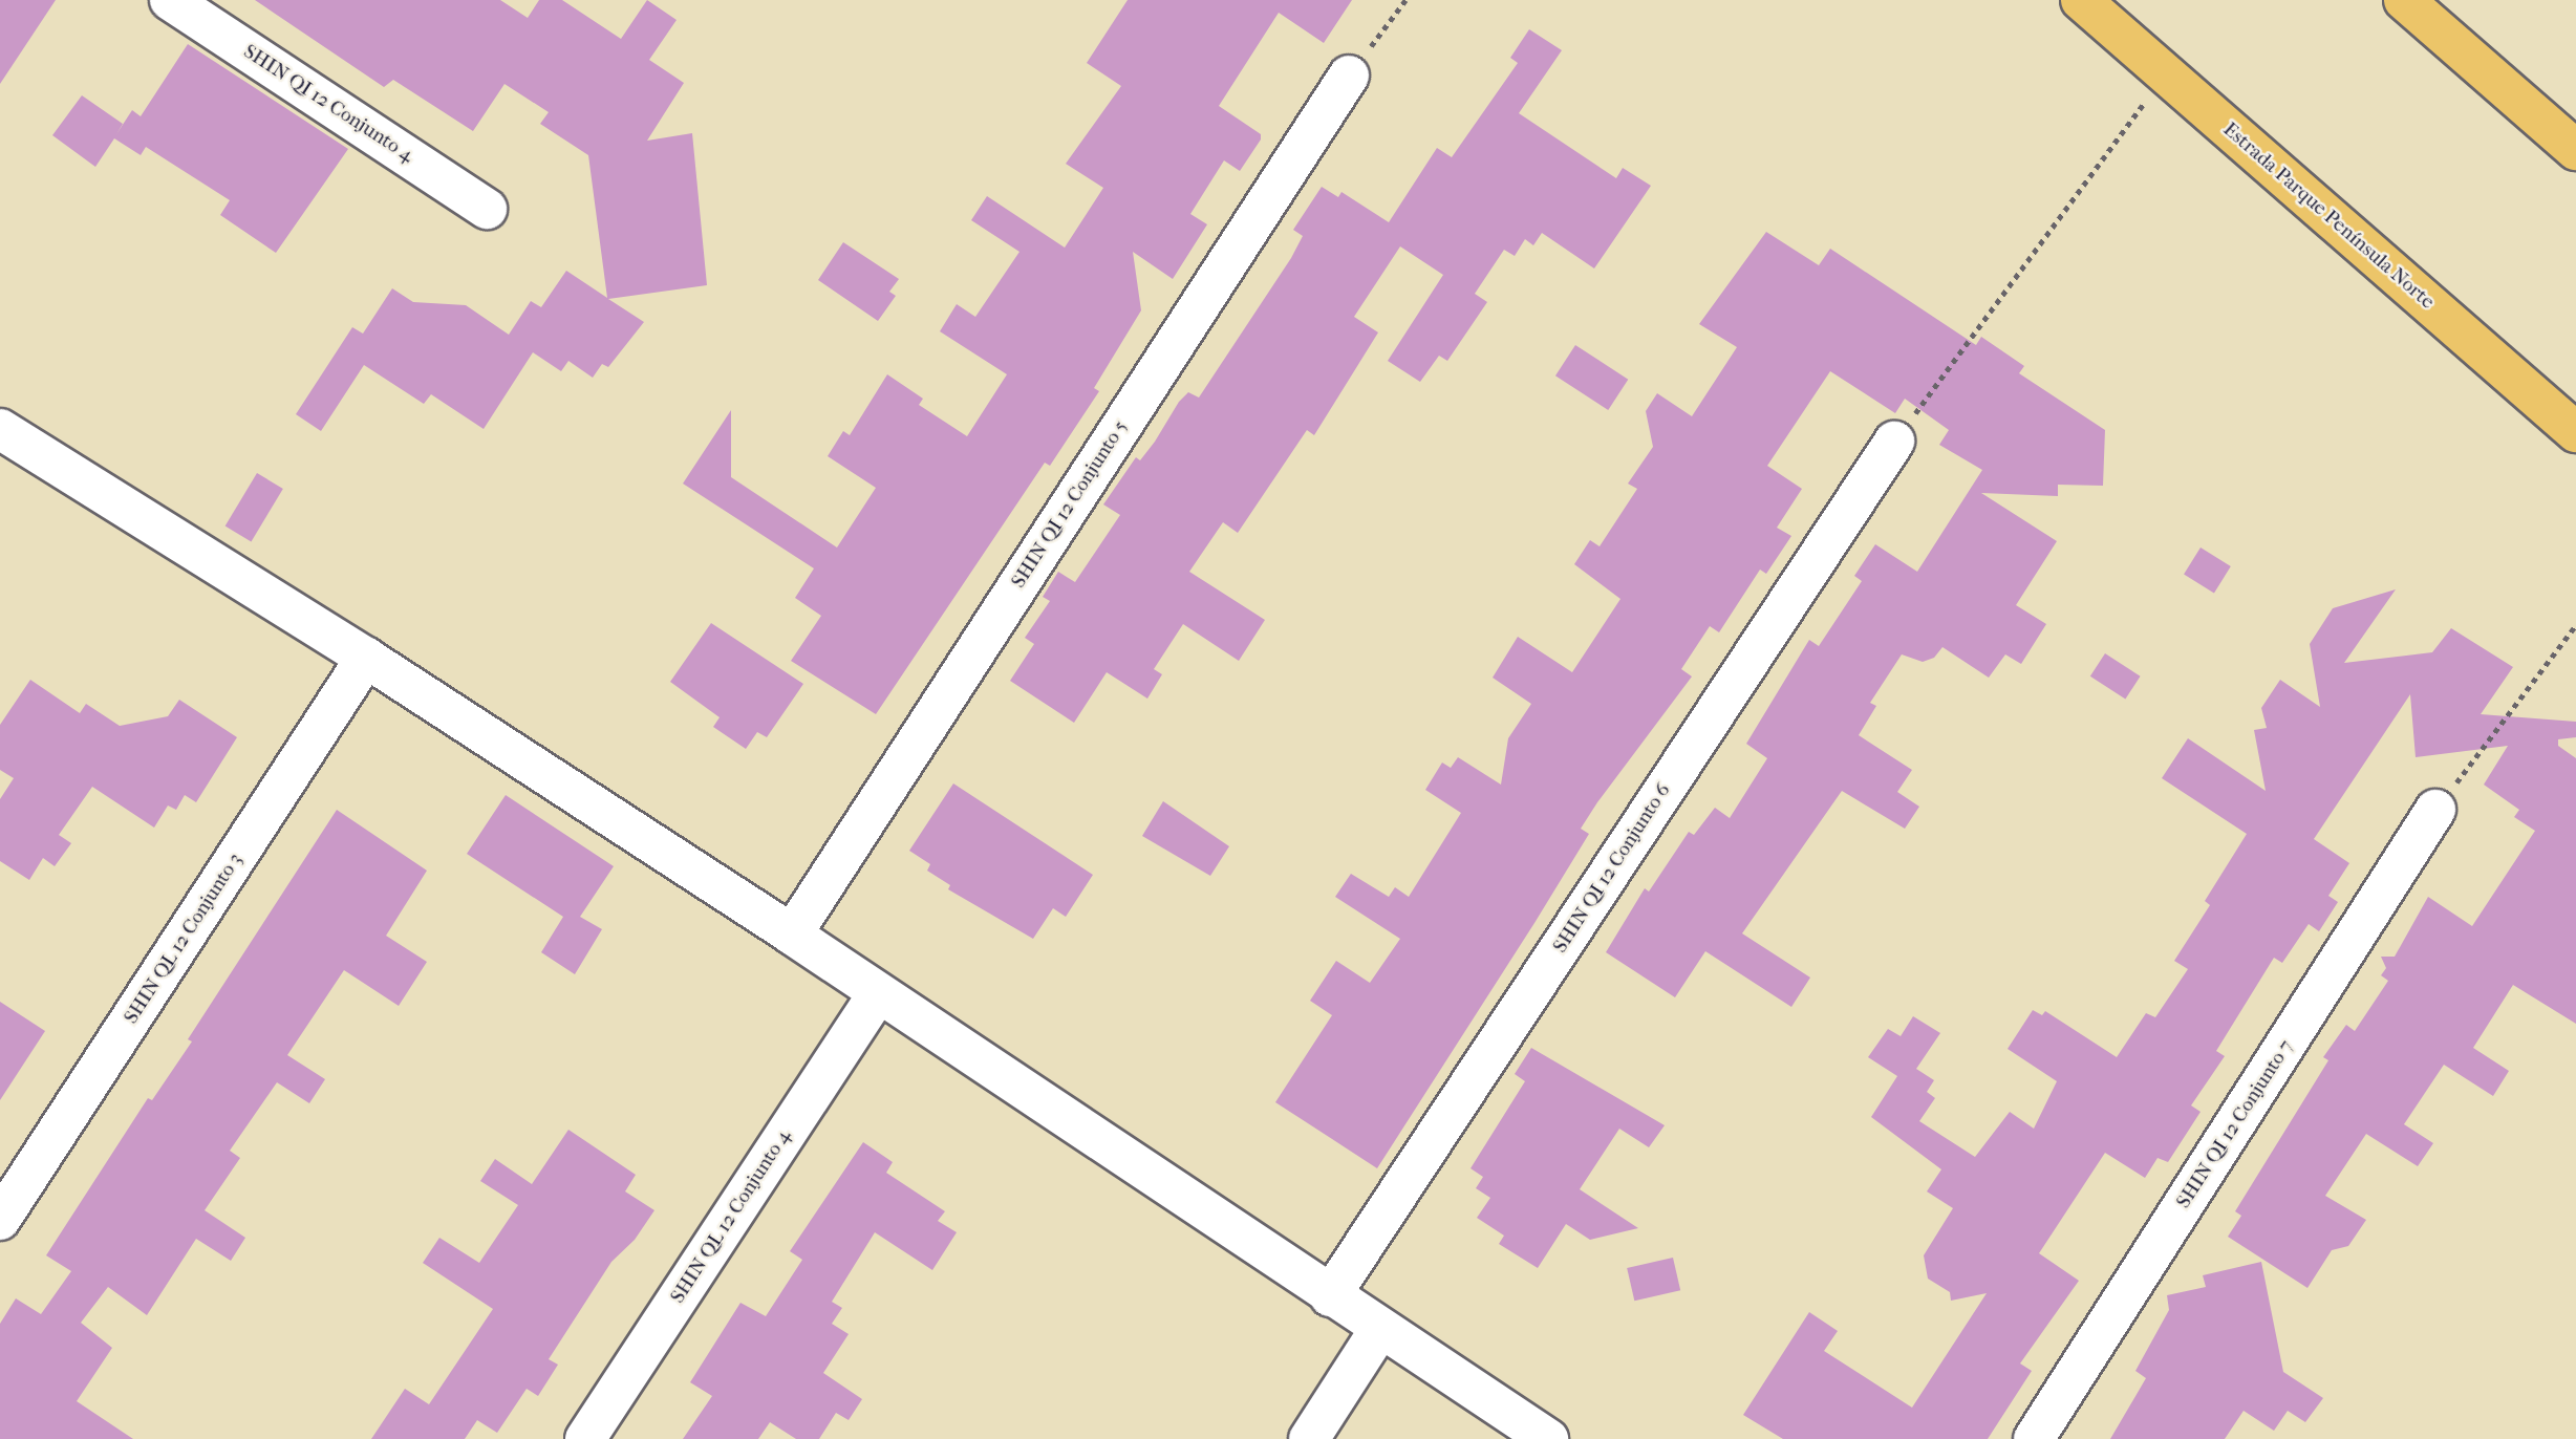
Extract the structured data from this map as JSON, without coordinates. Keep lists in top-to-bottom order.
{
  "streets": {
    "main road": ["Estrada Parque Península Norte"],
    "street": [
      "SHIN QI 12 Conjunto 4",
      "SHIN QI 12 Conjunto 5",
      "SHIN QI 12 Conjunto 6",
      "SHIN QL 12 Conjunto 3",
      "SHIN QI 12 Conjunto 7",
      "SHIN QL 12 Conjunto 4"
    ]
  }
}
